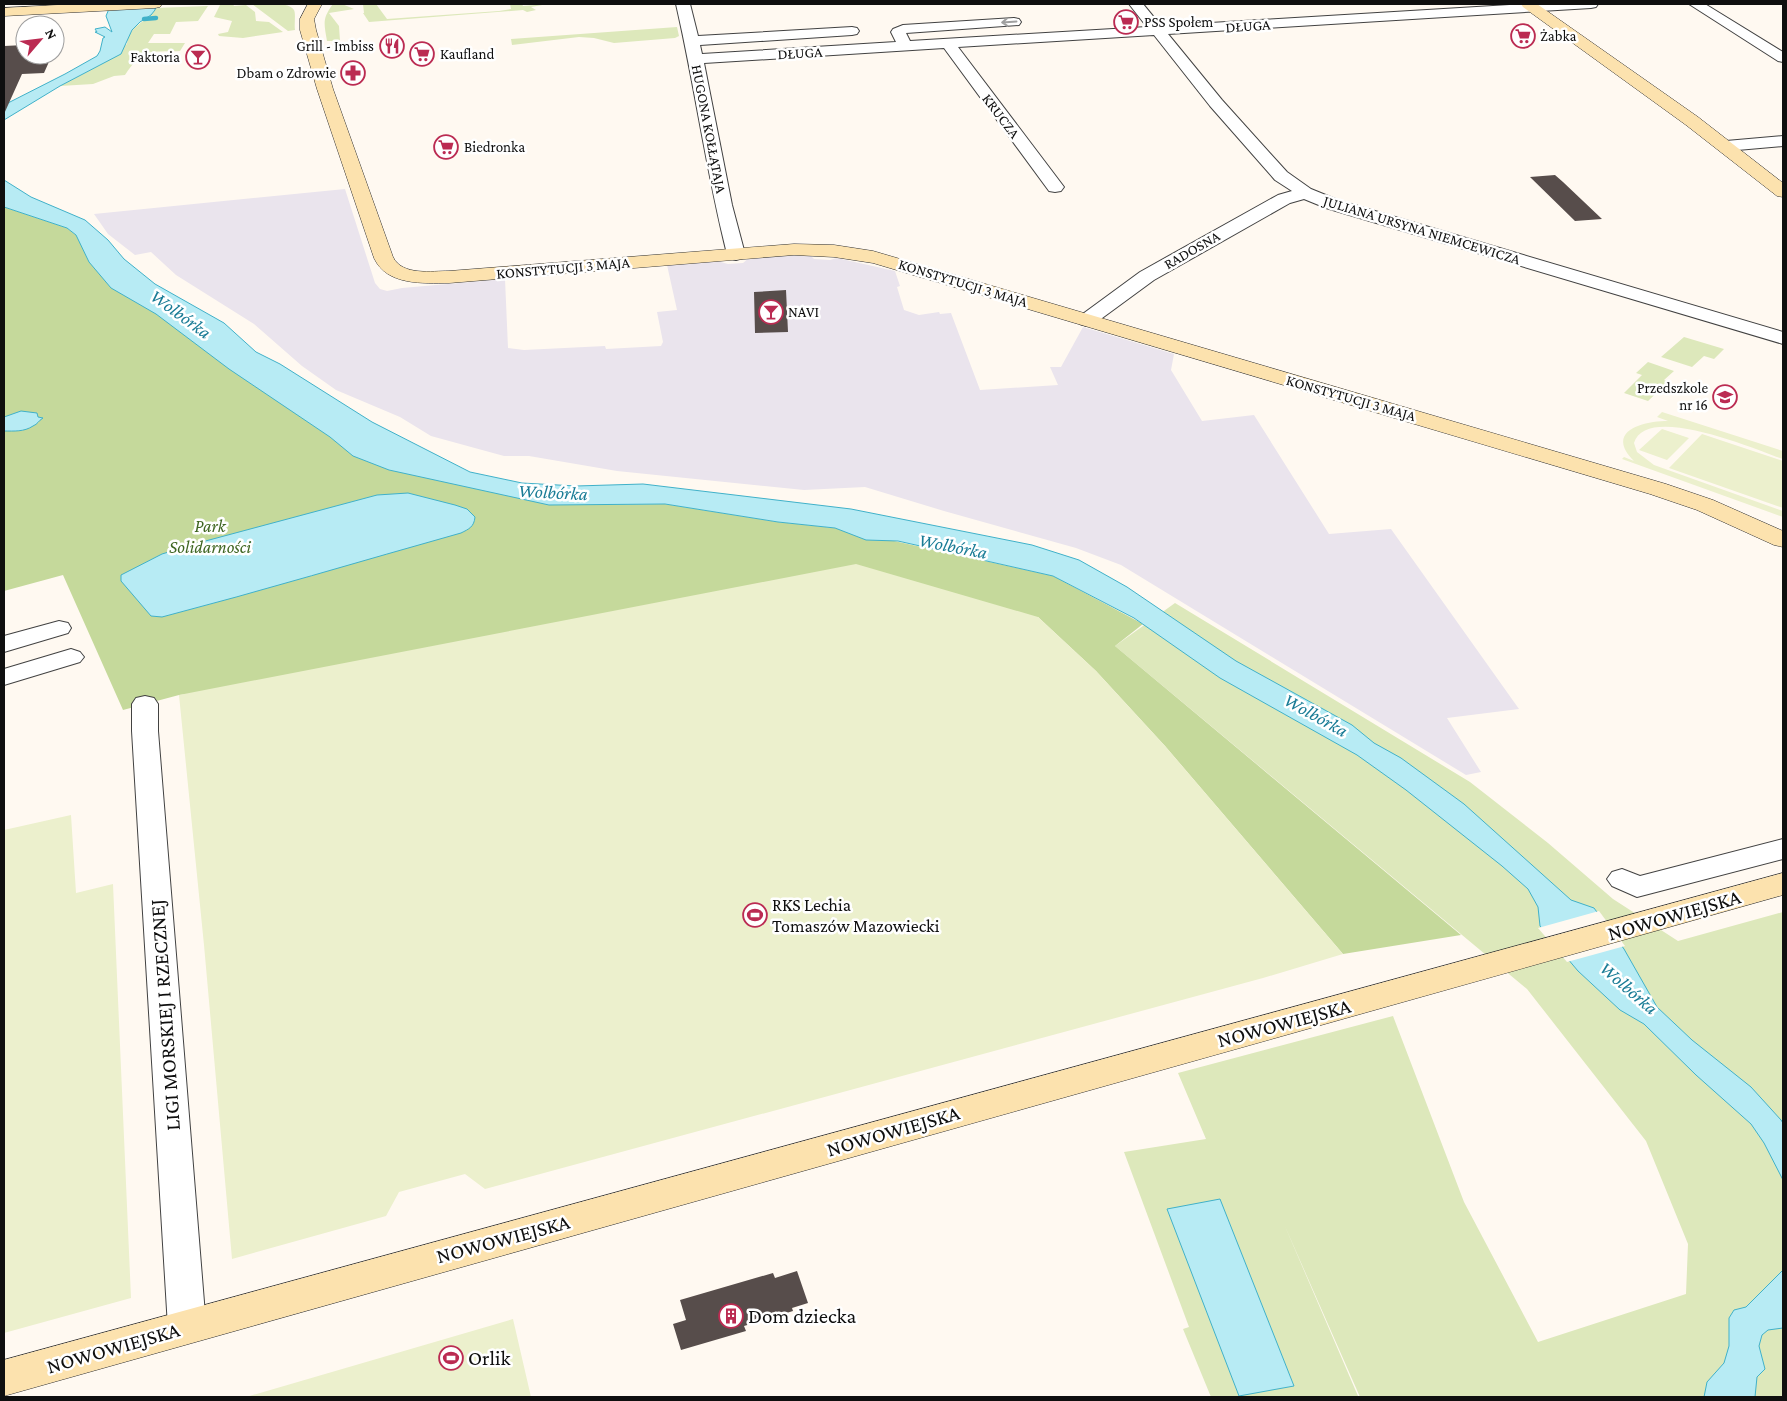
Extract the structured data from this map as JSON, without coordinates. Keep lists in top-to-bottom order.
{
  "streets": {
    "street": [
      "DŁUGA",
      "KRUCZA",
      "HUGONA KOŁŁĄTAJA",
      "JULIANA URSYNA NIEMCEWICZA",
      "RADOSNA",
      "KONSTYTUCJI 3 MAJA",
      "NOWOWIEJSKA",
      "LIGI MORSKIEJ I RZECZNEJ"
    ]
  },
  "crossings": [
    ["DŁUGA", "KRUCZA"],
    ["DŁUGA", "HUGONA KOŁŁĄTAJA"],
    ["DŁUGA", "JULIANA URSYNA NIEMCEWICZA"],
    ["HUGONA KOŁŁĄTAJA", "KONSTYTUCJI 3 MAJA"],
    ["JULIANA URSYNA NIEMCEWICZA", "RADOSNA"],
    ["RADOSNA", "KONSTYTUCJI 3 MAJA"],
    ["NOWOWIEJSKA", "LIGI MORSKIEJ I RZECZNEJ"]
  ],
  "water": ["Wolbórka"],
  "parks": ["Park Solidarności"],
  "places": {
    "supermarket": [
      "PSS Społem",
      "Żabka",
      "Kaufland",
      "Biedronka"
    ],
    "restaurant": ["Grill - Imbiss"],
    "bar": ["Faktoria", "NAVI"],
    "pharmacy": ["Dbam o Zdrowie"],
    "school or university": ["Przedszkole nr 16"],
    "sports": ["RKS Lechia Tomaszów Mazowiecki", "Orlik"],
    "building": ["Dom dziecka"]
  },
  "north": "top right"
}
